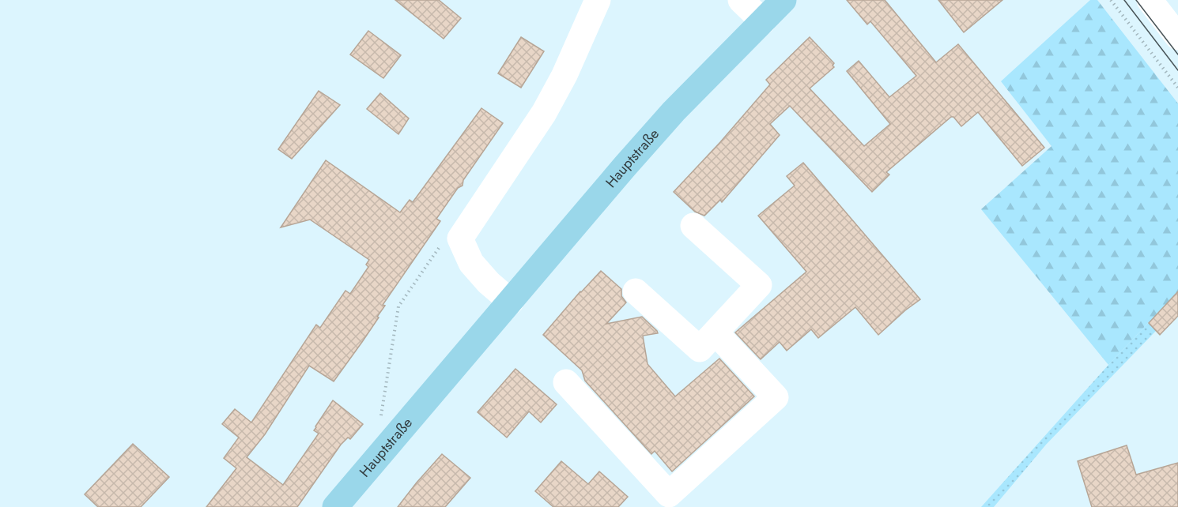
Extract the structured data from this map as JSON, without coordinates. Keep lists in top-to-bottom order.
{
  "streets": {
    "main road": ["Hauptstraße"]
  }
}
